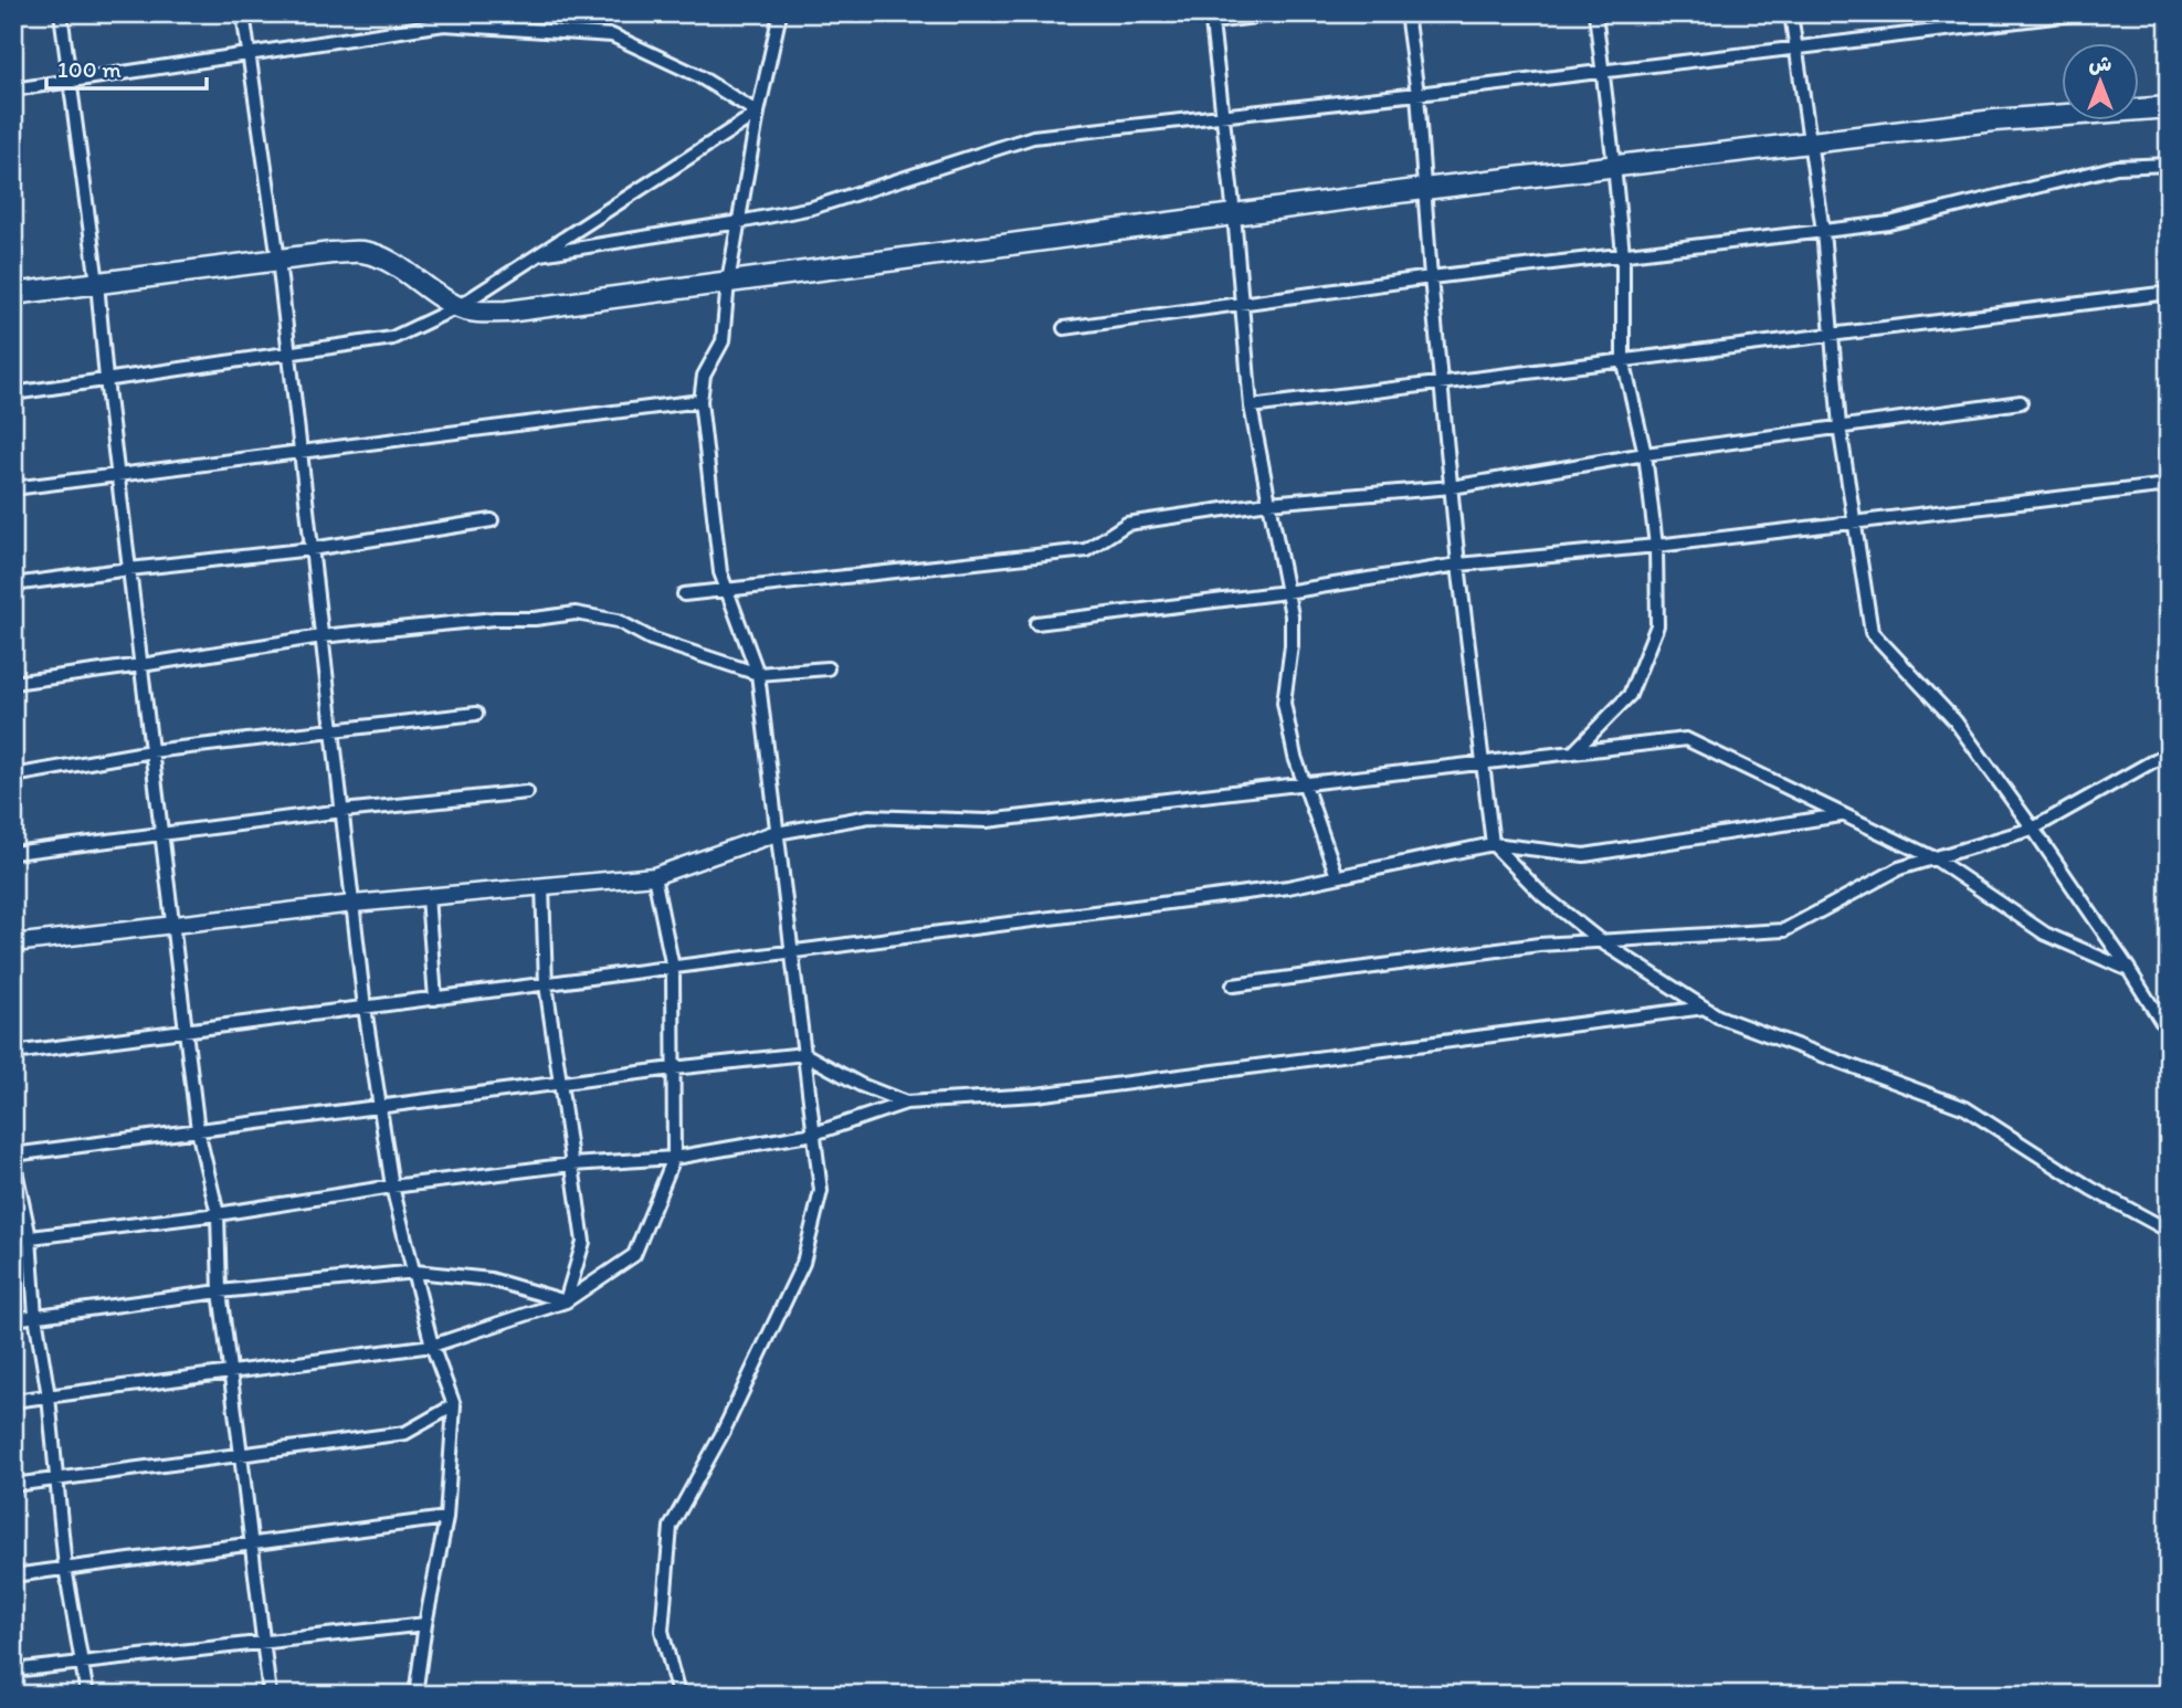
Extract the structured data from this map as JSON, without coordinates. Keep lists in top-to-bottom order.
{
  "scale_bar": "100 m",
  "north": "top"
}
